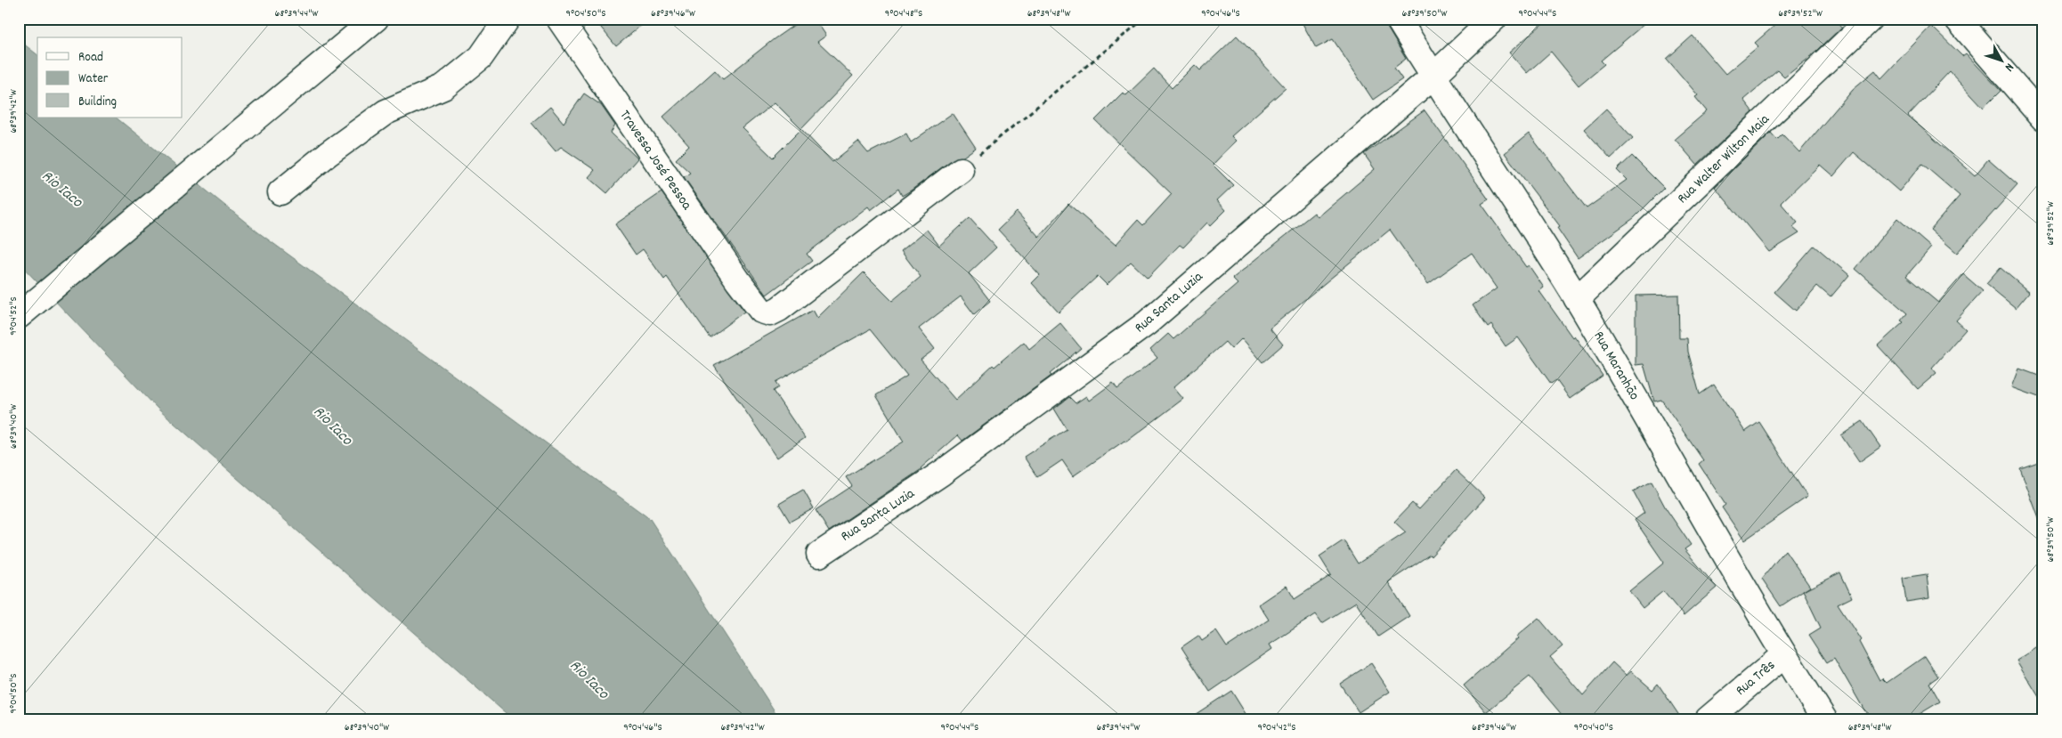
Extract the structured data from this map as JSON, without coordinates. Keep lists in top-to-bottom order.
{
  "streets": {
    "street": [
      "Rua Walter Wilton Maia",
      "Travessa José Pessoa",
      "Rua Santa Luzia",
      "Rua Maranhão",
      "Rua Três"
    ]
  },
  "crossings": [
    ["Rua Walter Wilton Maia", "Rua Maranhão"],
    ["Rua Santa Luzia", "Rua Maranhão"],
    ["Rua Maranhão", "Rua Três"]
  ],
  "water": ["Rio Iaco"],
  "legend": ["Road", "Water", "Building"],
  "north": "bottom right",
  "coordinates": [
    "68°39'44\"W",
    "9°04'50\"S",
    "68°39'46\"W",
    "9°04'48\"S",
    "68°39'48\"W",
    "9°04'46\"S",
    "68°39'50\"W",
    "9°04'44\"S",
    "68°39'52\"W",
    "68°39'42\"W",
    "9°04'52\"S",
    "68°39'40\"W",
    "9°04'42\"S",
    "9°04'40\"S"
  ]
}
